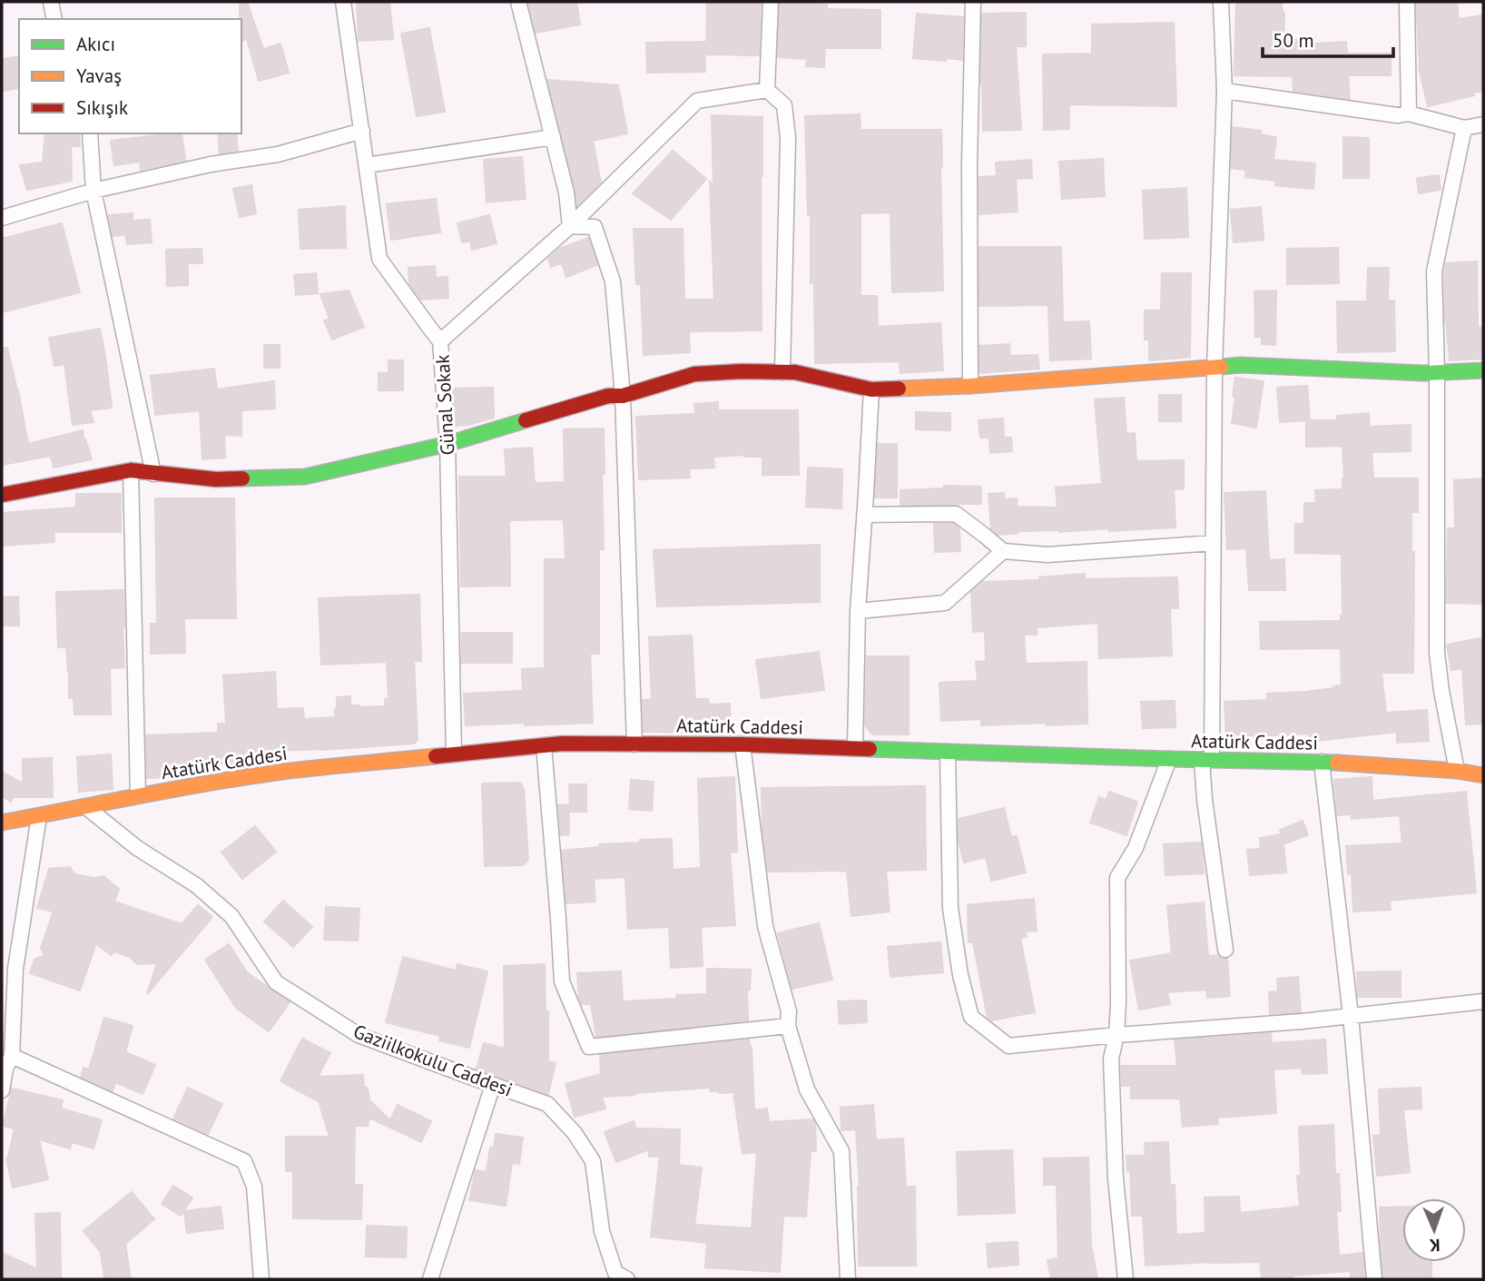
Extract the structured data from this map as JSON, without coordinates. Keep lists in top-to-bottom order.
{
  "streets": {
    "street": ["Günal Sokak", "Atatürk Caddesi", "Gaziilkokulu Caddesi"]
  },
  "crossings": [
    ["Günal Sokak", "Atatürk Caddesi"],
    ["Atatürk Caddesi", "Gaziilkokulu Caddesi"]
  ],
  "legend": ["Akıcı", "Yavaş", "Sıkışık"],
  "scale_bar": "50 m",
  "north": "bottom"
}
